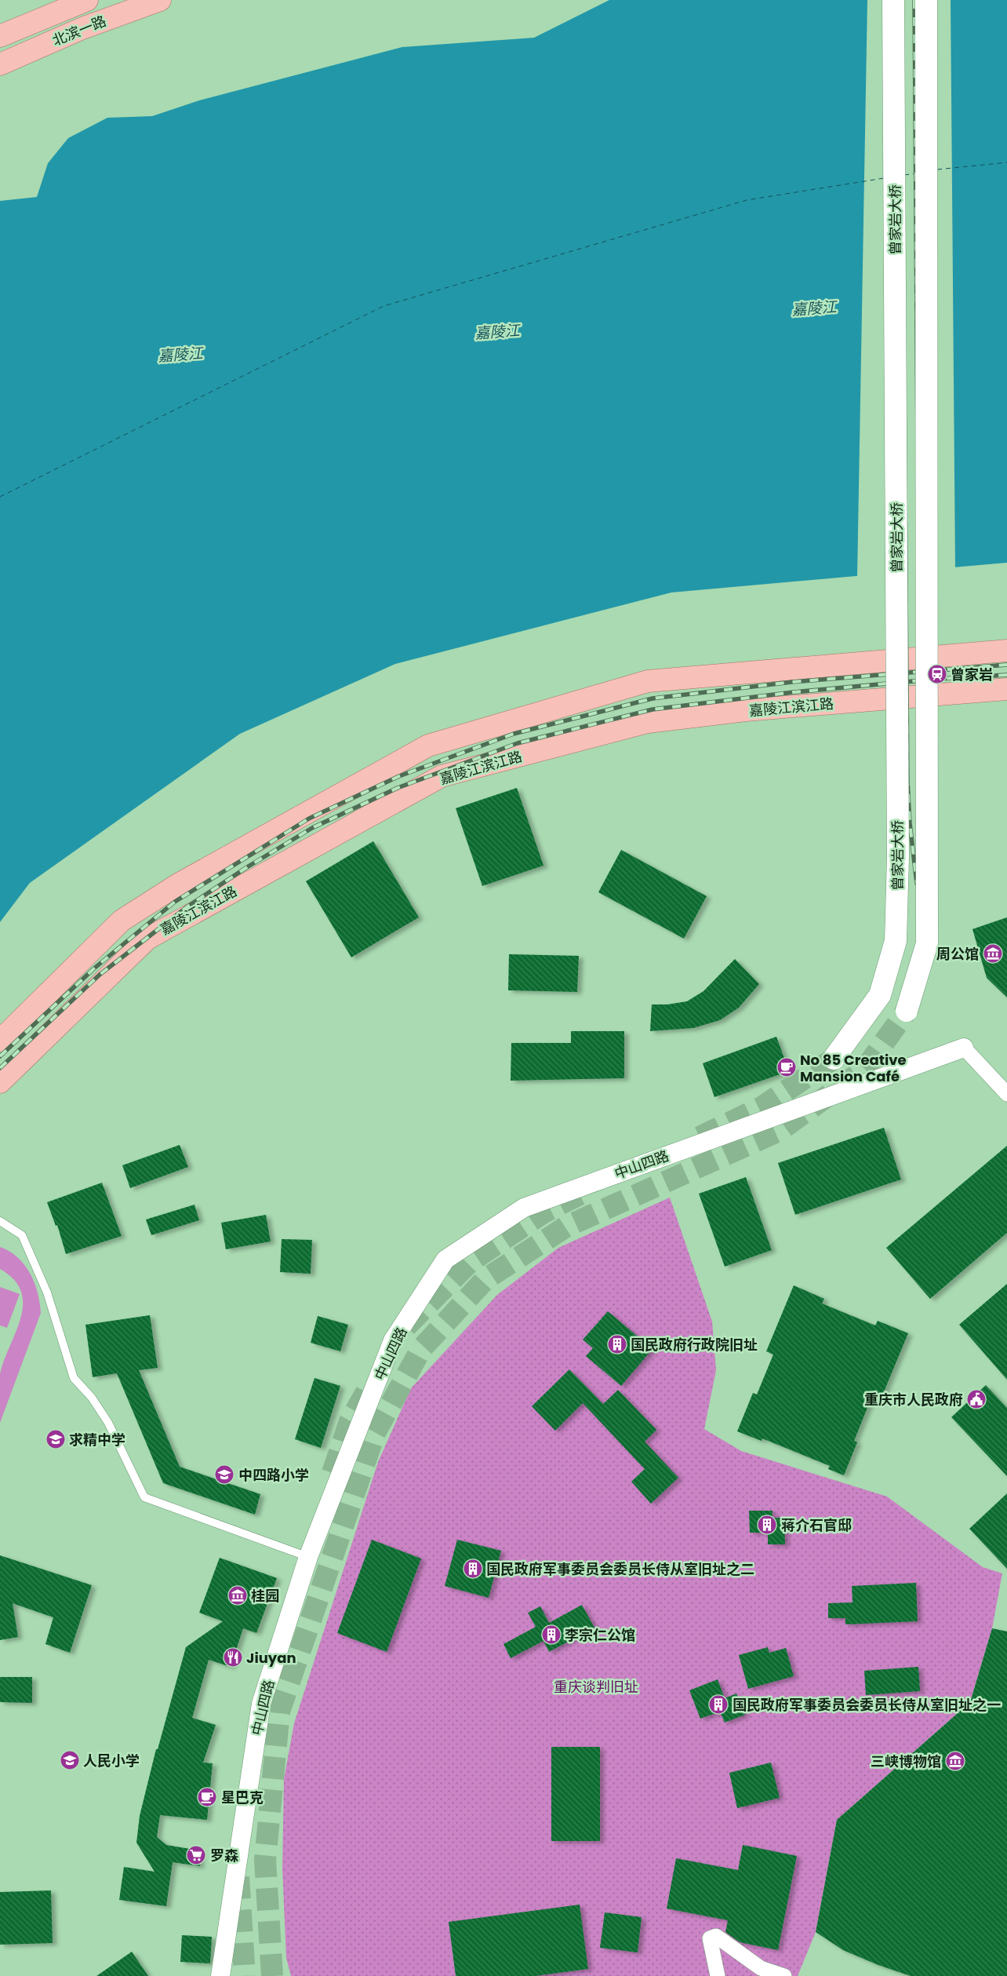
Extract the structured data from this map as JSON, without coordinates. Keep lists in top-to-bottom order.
{
  "streets": {
    "main road": ["北滨一路", "曾家岩大桥", "嘉陵江滨江路"],
    "street": ["中山四路"]
  },
  "water": ["嘉陵江"],
  "parks": ["重庆谈判旧址"],
  "places": {
    "station": ["曾家岩"],
    "museum": ["周公馆", "桂园", "三峡博物馆"],
    "cafe": ["No 85 Creative Mansion Café", "星巴克"],
    "building": [
      "国民政府行政院旧址",
      "蒋介石官邸",
      "国民政府军事委员会委员长侍从室旧址之二",
      "李宗仁公馆",
      "国民政府军事委员会委员长侍从室旧址之一"
    ],
    "public building": ["重庆市人民政府"],
    "school or university": ["求精中学", "中四路小学", "人民小学"],
    "restaurant": ["Jiuyan"],
    "supermarket": ["罗森"]
  }
}
